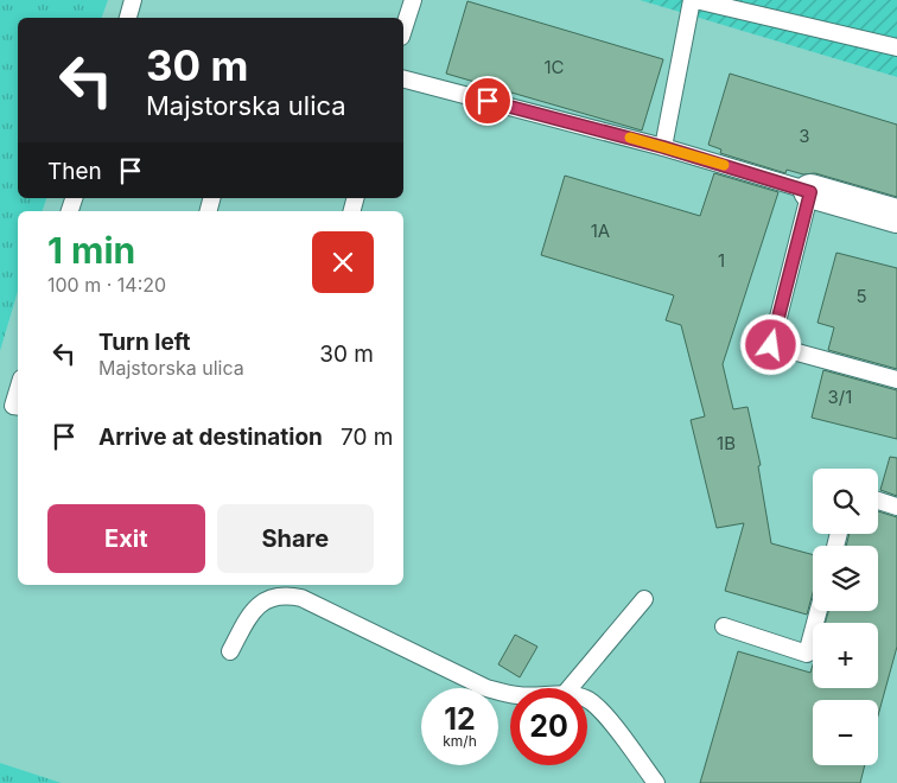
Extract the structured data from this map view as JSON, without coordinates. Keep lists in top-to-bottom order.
{
  "house_numbers": [
    "1C",
    "3",
    "1A",
    "1",
    "5",
    "3/1",
    "1B"
  ],
  "page": {
    "turn": ["30 m", "Majstorska ulica"],
    "then": "Then",
    "heading": ["1 min", "100 m · 14:20"],
    "list": [
      {
        "name": "Turn left",
        "note": "Majstorska ulica",
        "value": "30 m"
      },
      {
        "name": "Arrive at destination",
        "value": "70 m"
      }
    ],
    "map_buttons": ["+", "−"],
    "buttons": ["Exit", "Share"],
    "speed": "12 km/h",
    "limit": "20"
  }
}
